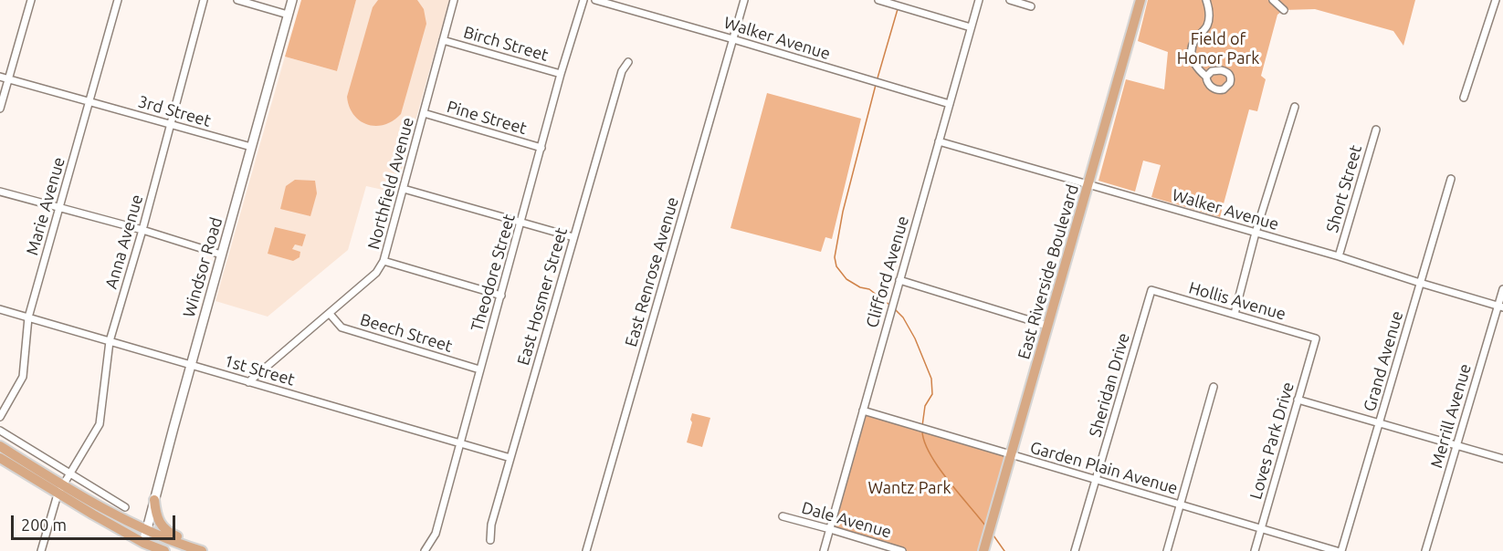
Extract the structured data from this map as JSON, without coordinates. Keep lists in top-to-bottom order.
{
  "streets": {
    "main road": ["East Riverside Boulevard"],
    "street": [
      "Walker Avenue",
      "Birch Street",
      "3rd Street",
      "Pine Street",
      "Northfield Avenue",
      "Short Street",
      "Marie Avenue",
      "Anna Avenue",
      "Windsor Road",
      "East Renrose Avenue",
      "Clifford Avenue",
      "Theodore Street",
      "East Hosmer Street",
      "Hollis Avenue",
      "Beech Street",
      "Grand Avenue",
      "1st Street",
      "Sheridan Drive",
      "Merrill Avenue",
      "Loves Park Drive",
      "Garden Plain Avenue",
      "Dale Avenue"
    ]
  },
  "crossings": [
    ["Walker Avenue", "Short Street"],
    ["Walker Avenue", "East Renrose Avenue"],
    ["Walker Avenue", "Clifford Avenue"],
    ["Walker Avenue", "East Riverside Boulevard"],
    ["Walker Avenue", "Grand Avenue"],
    ["Walker Avenue", "Merrill Avenue"],
    ["Birch Street", "Northfield Avenue"],
    ["Birch Street", "Theodore Street"],
    ["3rd Street", "Marie Avenue"],
    ["3rd Street", "Anna Avenue"],
    ["3rd Street", "Windsor Road"],
    ["Pine Street", "Northfield Avenue"],
    ["Pine Street", "Theodore Street"],
    ["Northfield Avenue", "Beech Street"],
    ["Northfield Avenue", "1st Street"],
    ["Marie Avenue", "1st Street"],
    ["Anna Avenue", "1st Street"],
    ["Windsor Road", "1st Street"],
    ["Clifford Avenue", "Garden Plain Avenue"],
    ["Clifford Avenue", "Dale Avenue"],
    ["East Riverside Boulevard", "Garden Plain Avenue"],
    ["Theodore Street", "Beech Street"],
    ["Theodore Street", "1st Street"],
    ["East Hosmer Street", "1st Street"],
    ["Hollis Avenue", "Sheridan Drive"],
    ["Hollis Avenue", "Loves Park Drive"],
    ["Sheridan Drive", "Garden Plain Avenue"],
    ["Loves Park Drive", "Garden Plain Avenue"]
  ],
  "parks": ["Field of Honor Park", "Wantz Park"],
  "scale_bar": "200 m"
}
